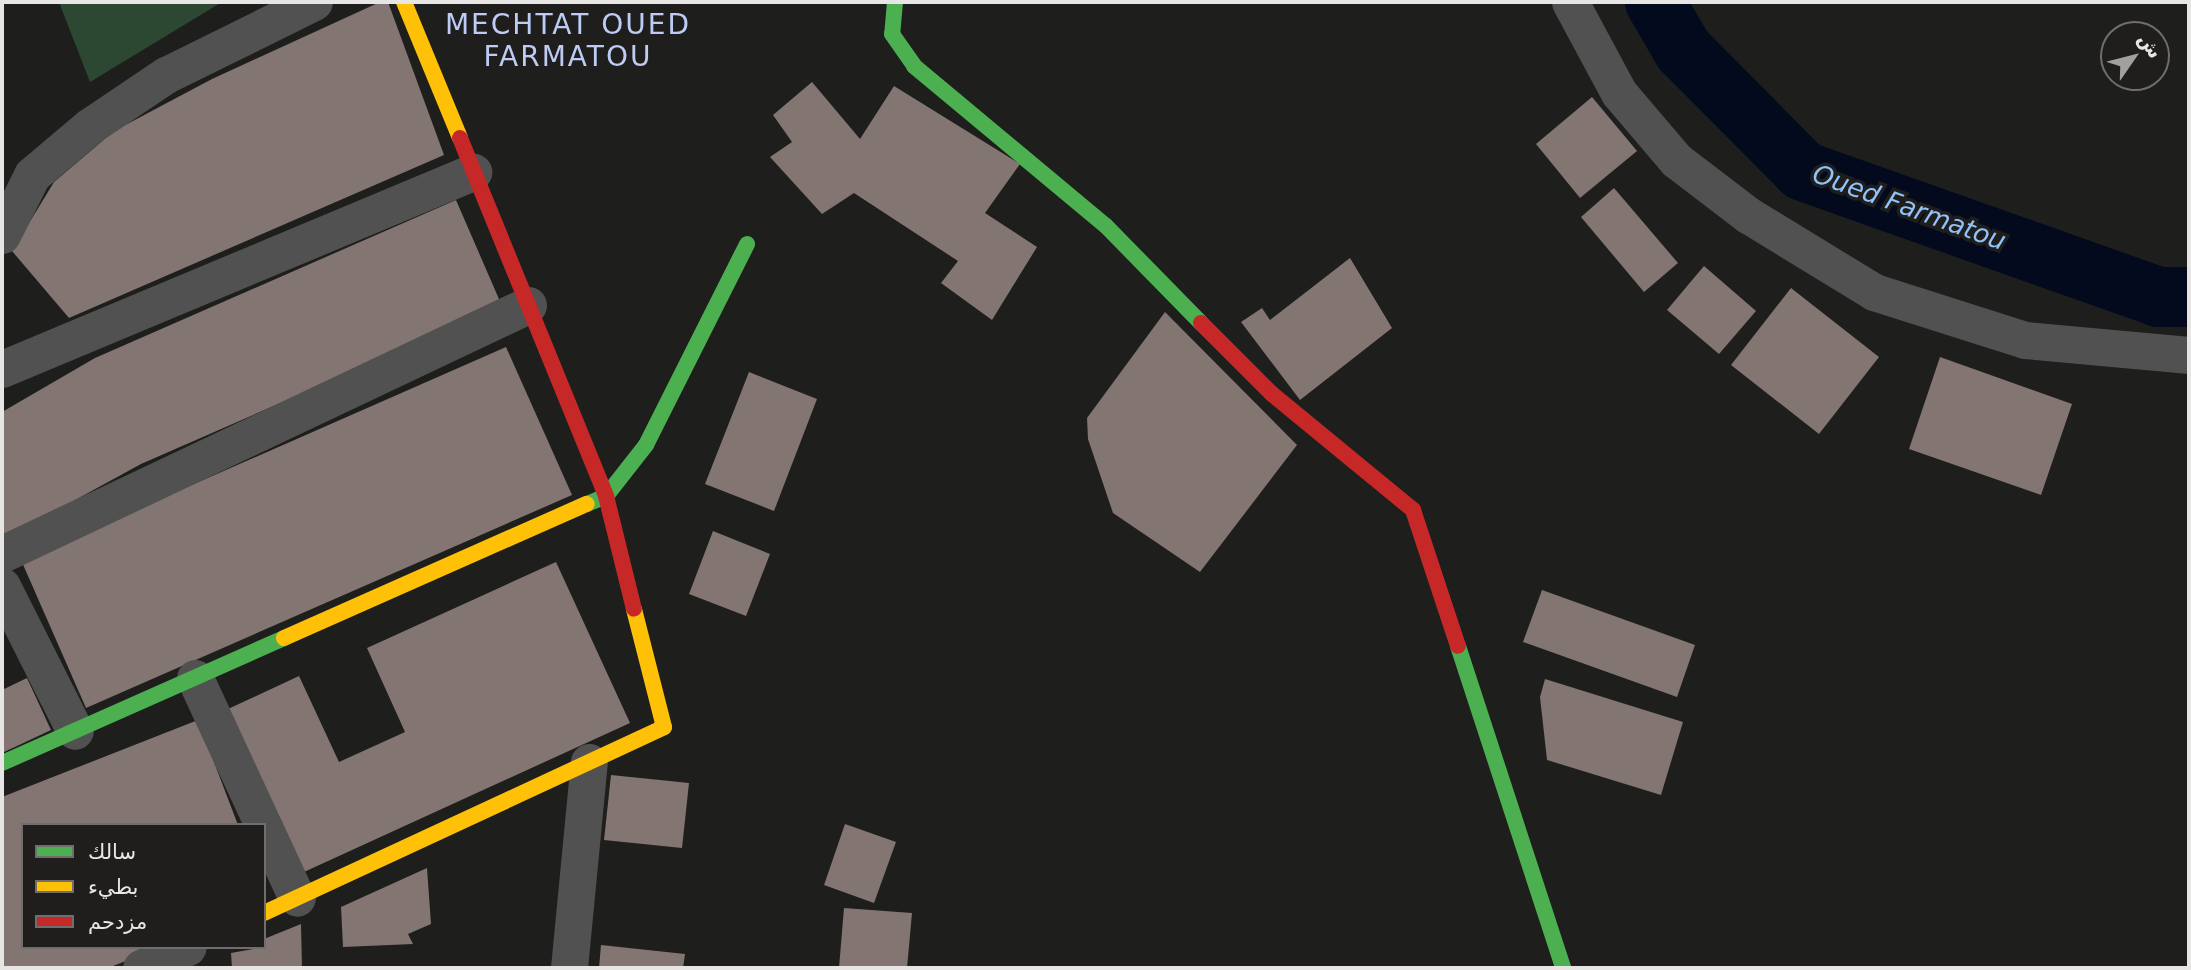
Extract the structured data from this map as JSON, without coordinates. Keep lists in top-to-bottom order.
{
  "districts": ["MECHTAT OUED FARMATOU"],
  "water": ["Oued Farmatou"],
  "legend": ["سالك", "بطيء", "مزدحم"],
  "north": "top right"
}
